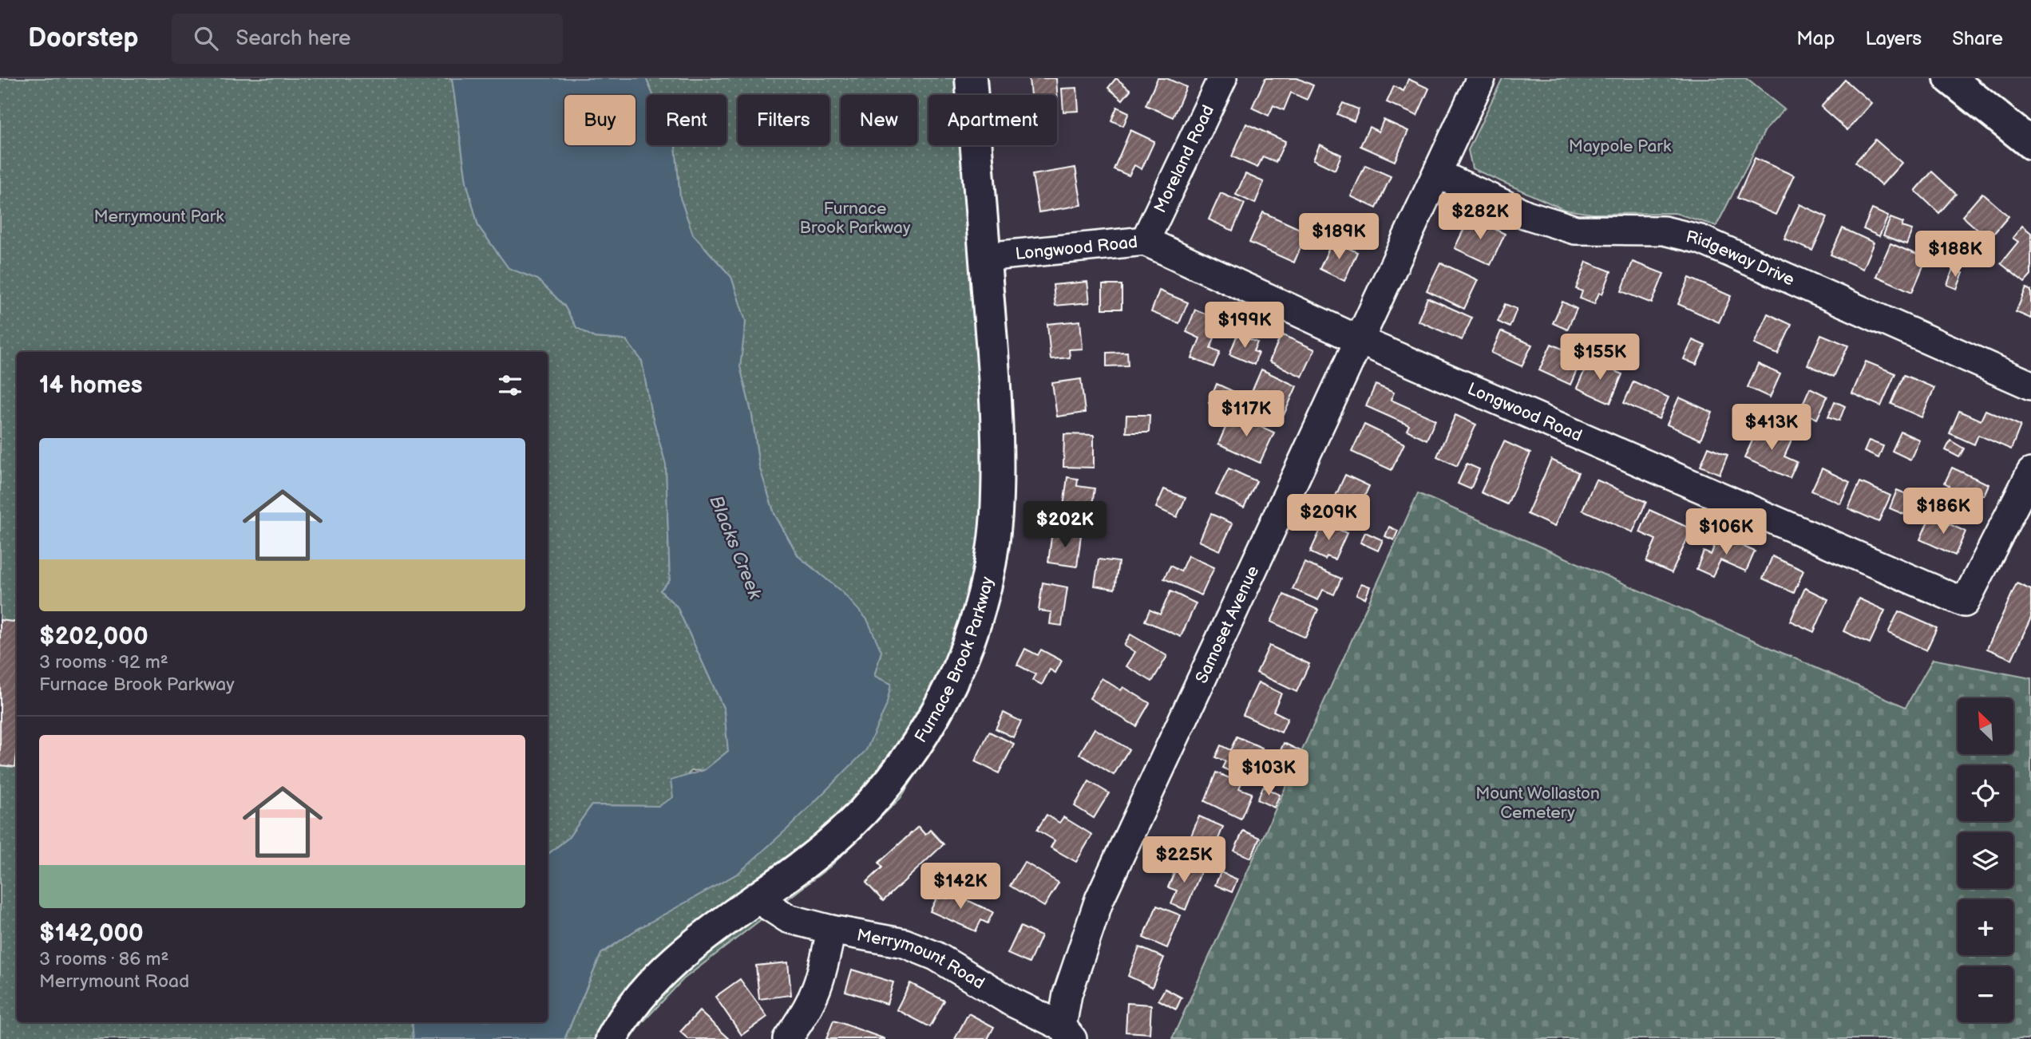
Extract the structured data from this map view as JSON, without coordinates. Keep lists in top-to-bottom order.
{
  "streets": {
    "main road": ["Furnace Brook Parkway"],
    "street": [
      "Moreland Road",
      "Longwood Road",
      "Ridgeway Drive",
      "Samoset Avenue",
      "Merrymount Road"
    ]
  },
  "crossings": [
    ["Moreland Road", "Longwood Road"],
    ["Longwood Road", "Samoset Avenue"],
    ["Longwood Road", "Furnace Brook Parkway"],
    ["Ridgeway Drive", "Samoset Avenue"],
    ["Samoset Avenue", "Merrymount Road"],
    ["Furnace Brook Parkway", "Merrymount Road"]
  ],
  "water": ["Blacks Creek"],
  "parks": [
    "Maypole Park",
    "Furnace Brook Parkway",
    "Merrymount Park",
    "Mount Wollaston Cemetery"
  ],
  "north": "top left",
  "page": {
    "header": "Doorstep",
    "search": "Search here",
    "nav": ["Map", "Layers", "Share"],
    "chip": [
      "Buy",
      "Rent",
      "Filters",
      "New",
      "Apartment"
    ],
    "price": [
      "$282K",
      "$189K",
      "$188K",
      "$199K",
      "$155K",
      "$117K",
      "$413K",
      "$186K",
      "$209K",
      "$202K",
      "$106K",
      "$103K",
      "$225K",
      "$142K"
    ],
    "heading": "14 homes",
    "list": [
      {
        "name": "$202,000",
        "note": "3 rooms · 92 m² · Furnace Brook Parkway"
      },
      {
        "name": "$142,000",
        "note": "3 rooms · 86 m² · Merrymount Road"
      }
    ],
    "map_buttons": ["+", "−"]
  }
}
